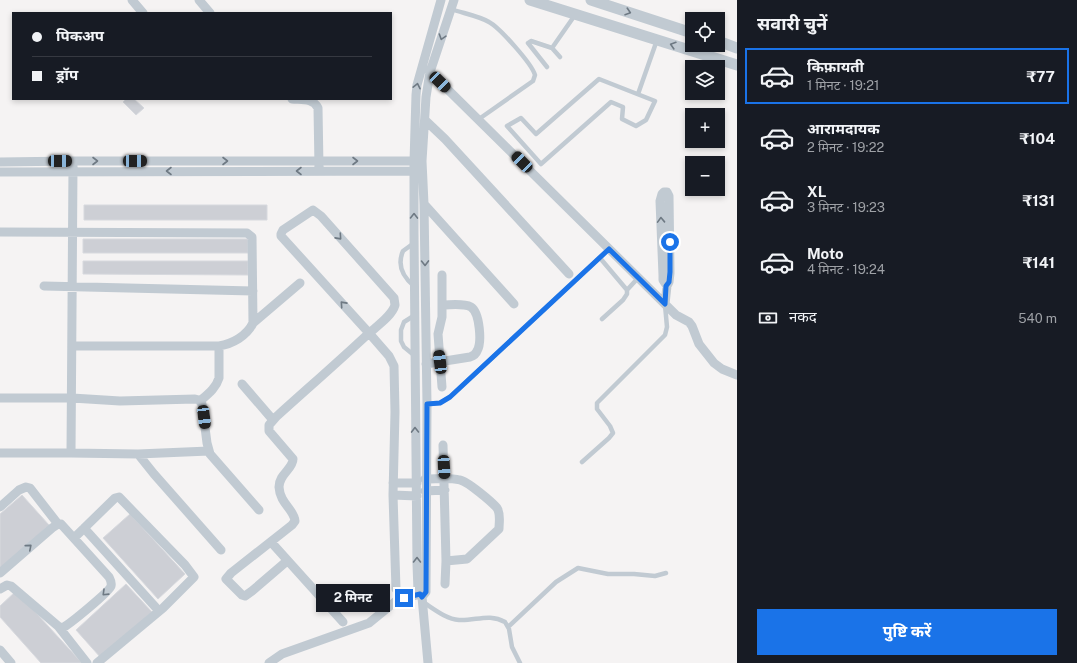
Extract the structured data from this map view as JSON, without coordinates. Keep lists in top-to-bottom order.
{
  "page": {
    "heading": "सवारी चुनें",
    "map_buttons": ["+", "−"],
    "banner": ["पिकअप", "ड्रॉप"],
    "list": [
      {
        "name": "किफ़ायती",
        "note": "1 मिनट · 19:21",
        "value": "₹77"
      },
      {
        "name": "आरामदायक",
        "note": "2 मिनट · 19:22",
        "value": "₹104"
      },
      {
        "name": "XL",
        "note": "3 मिनट · 19:23",
        "value": "₹131"
      },
      {
        "name": "Moto",
        "note": "4 मिनट · 19:24",
        "value": "₹141"
      }
    ],
    "pay": ["नकद", "540 m"],
    "bubble": "2 मिनट",
    "buttons": "पुष्टि करें"
  }
}
